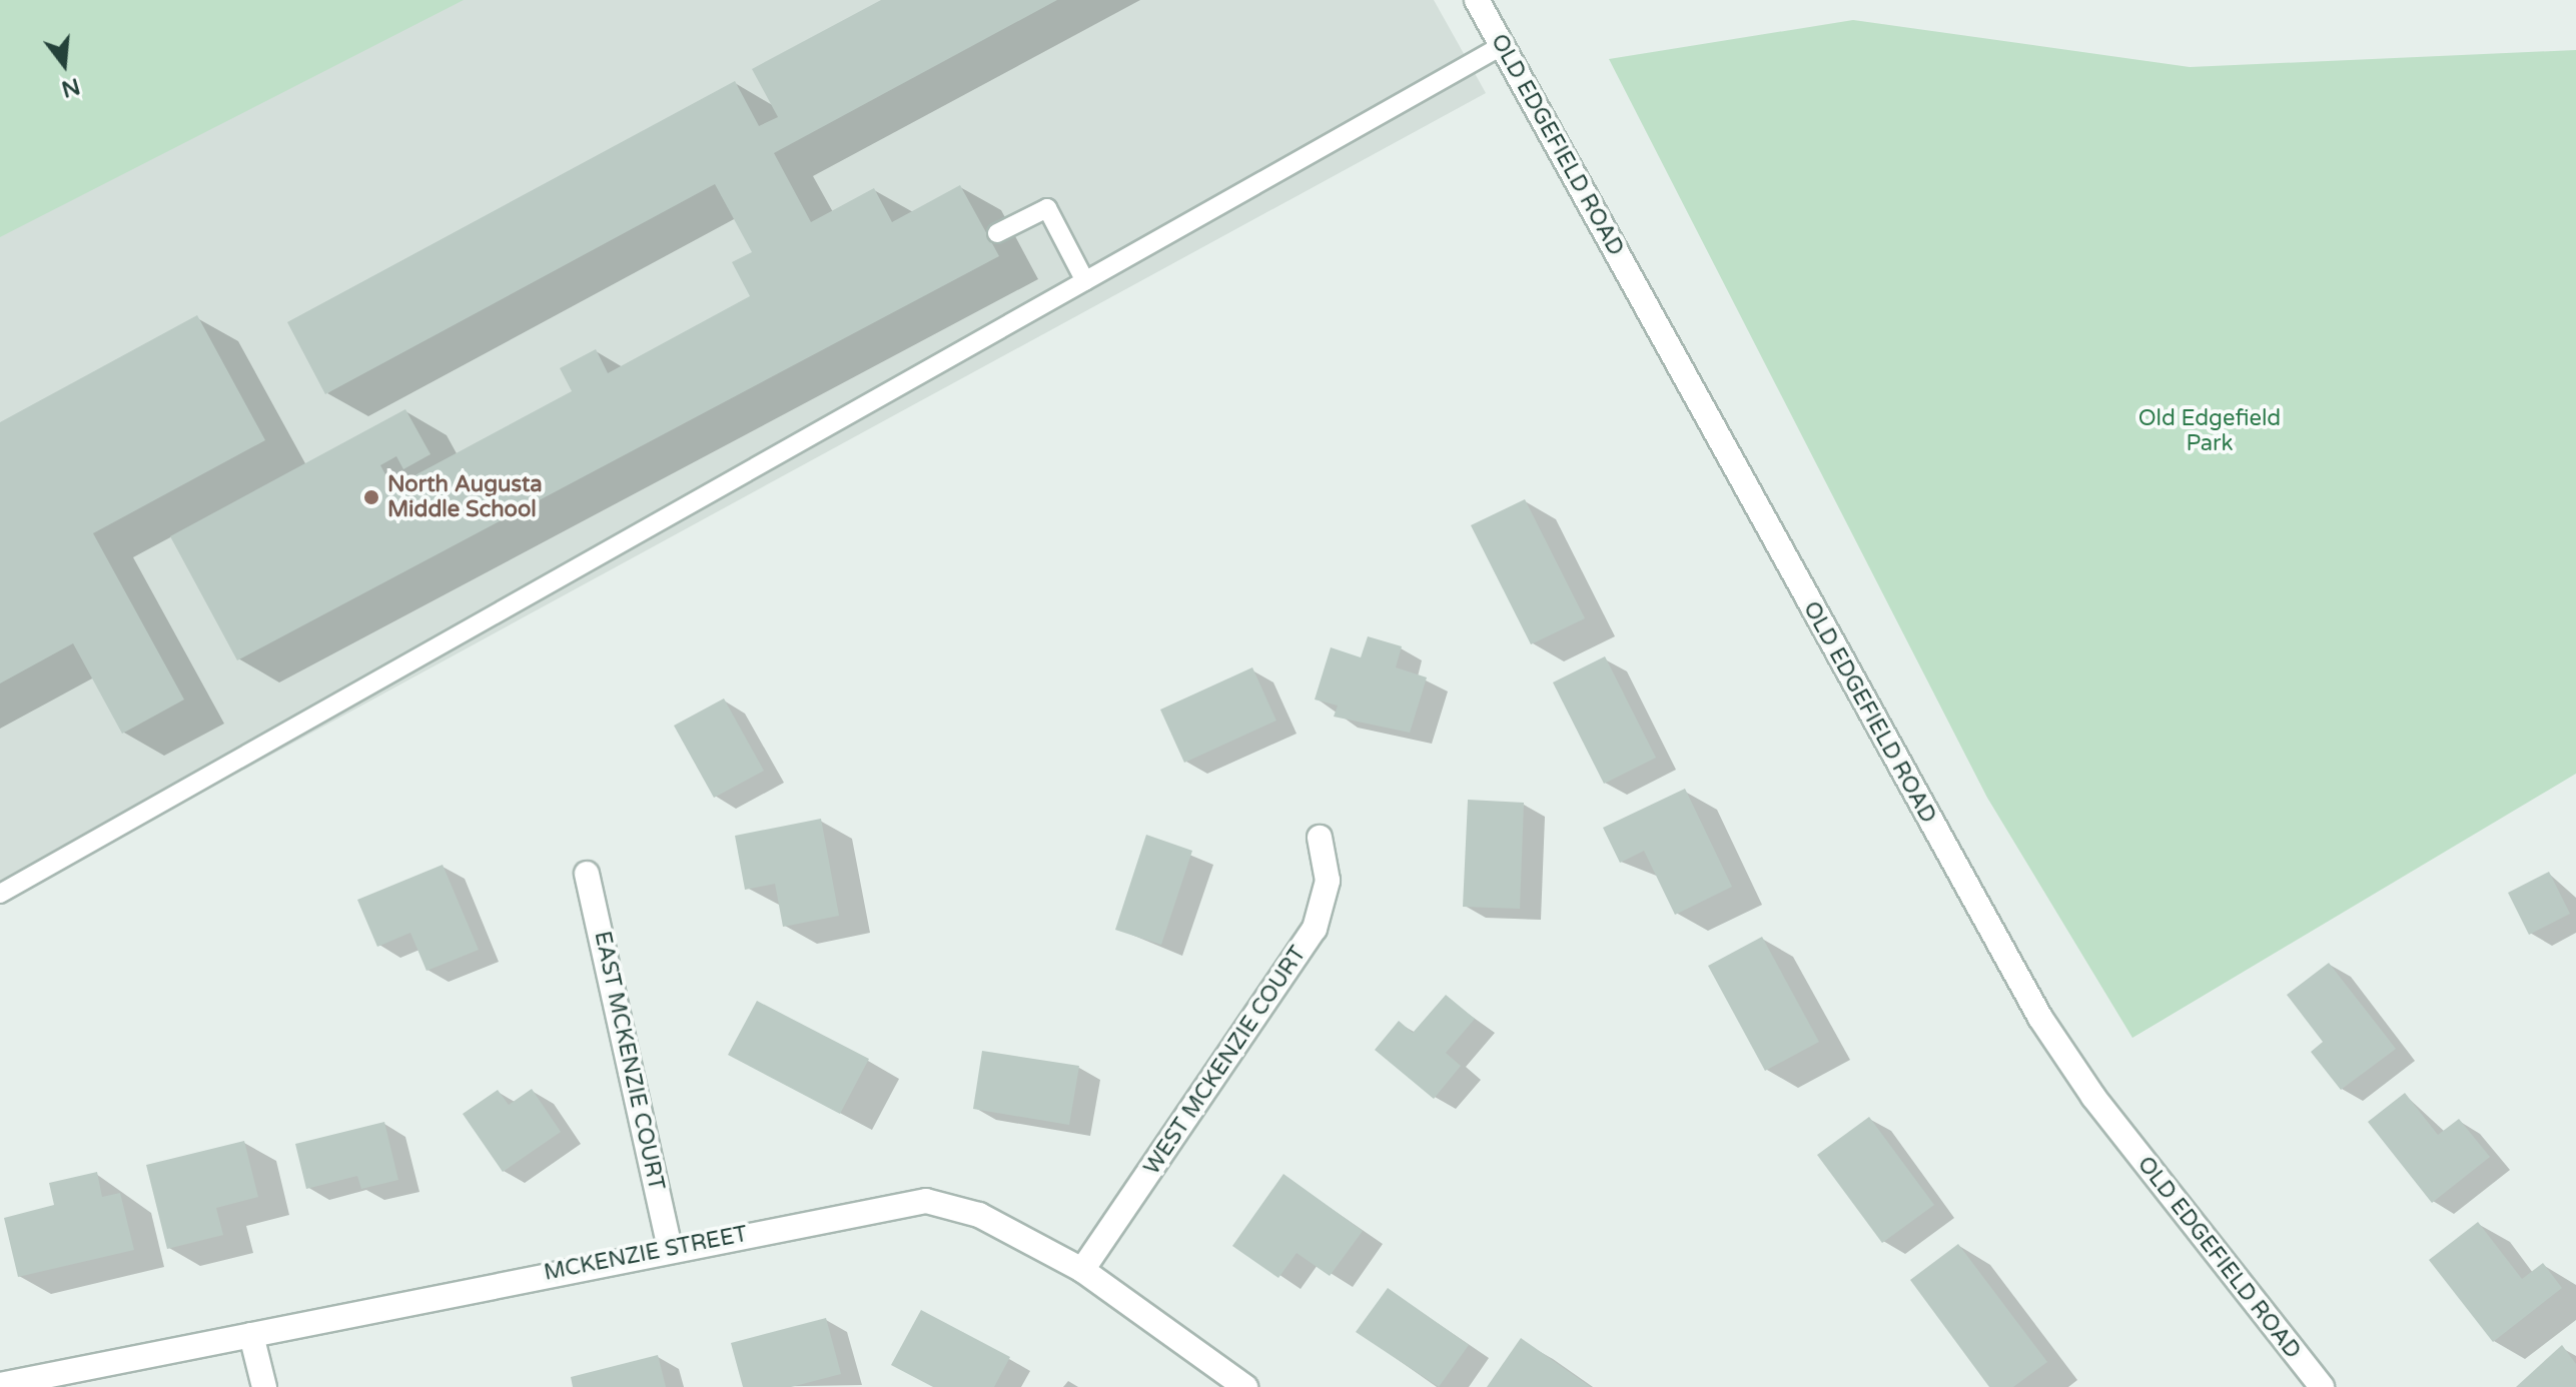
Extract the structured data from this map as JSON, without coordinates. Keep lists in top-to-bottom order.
{
  "streets": {
    "street": [
      "OLD EDGEFIELD ROAD",
      "EAST MCKENZIE COURT",
      "WEST MCKENZIE COURT",
      "MCKENZIE STREET"
    ]
  },
  "crossings": [
    ["EAST MCKENZIE COURT", "MCKENZIE STREET"],
    ["WEST MCKENZIE COURT", "MCKENZIE STREET"]
  ],
  "parks": ["Old Edgefield Park"],
  "places": ["North Augusta Middle School"],
  "north": "bottom"
}
